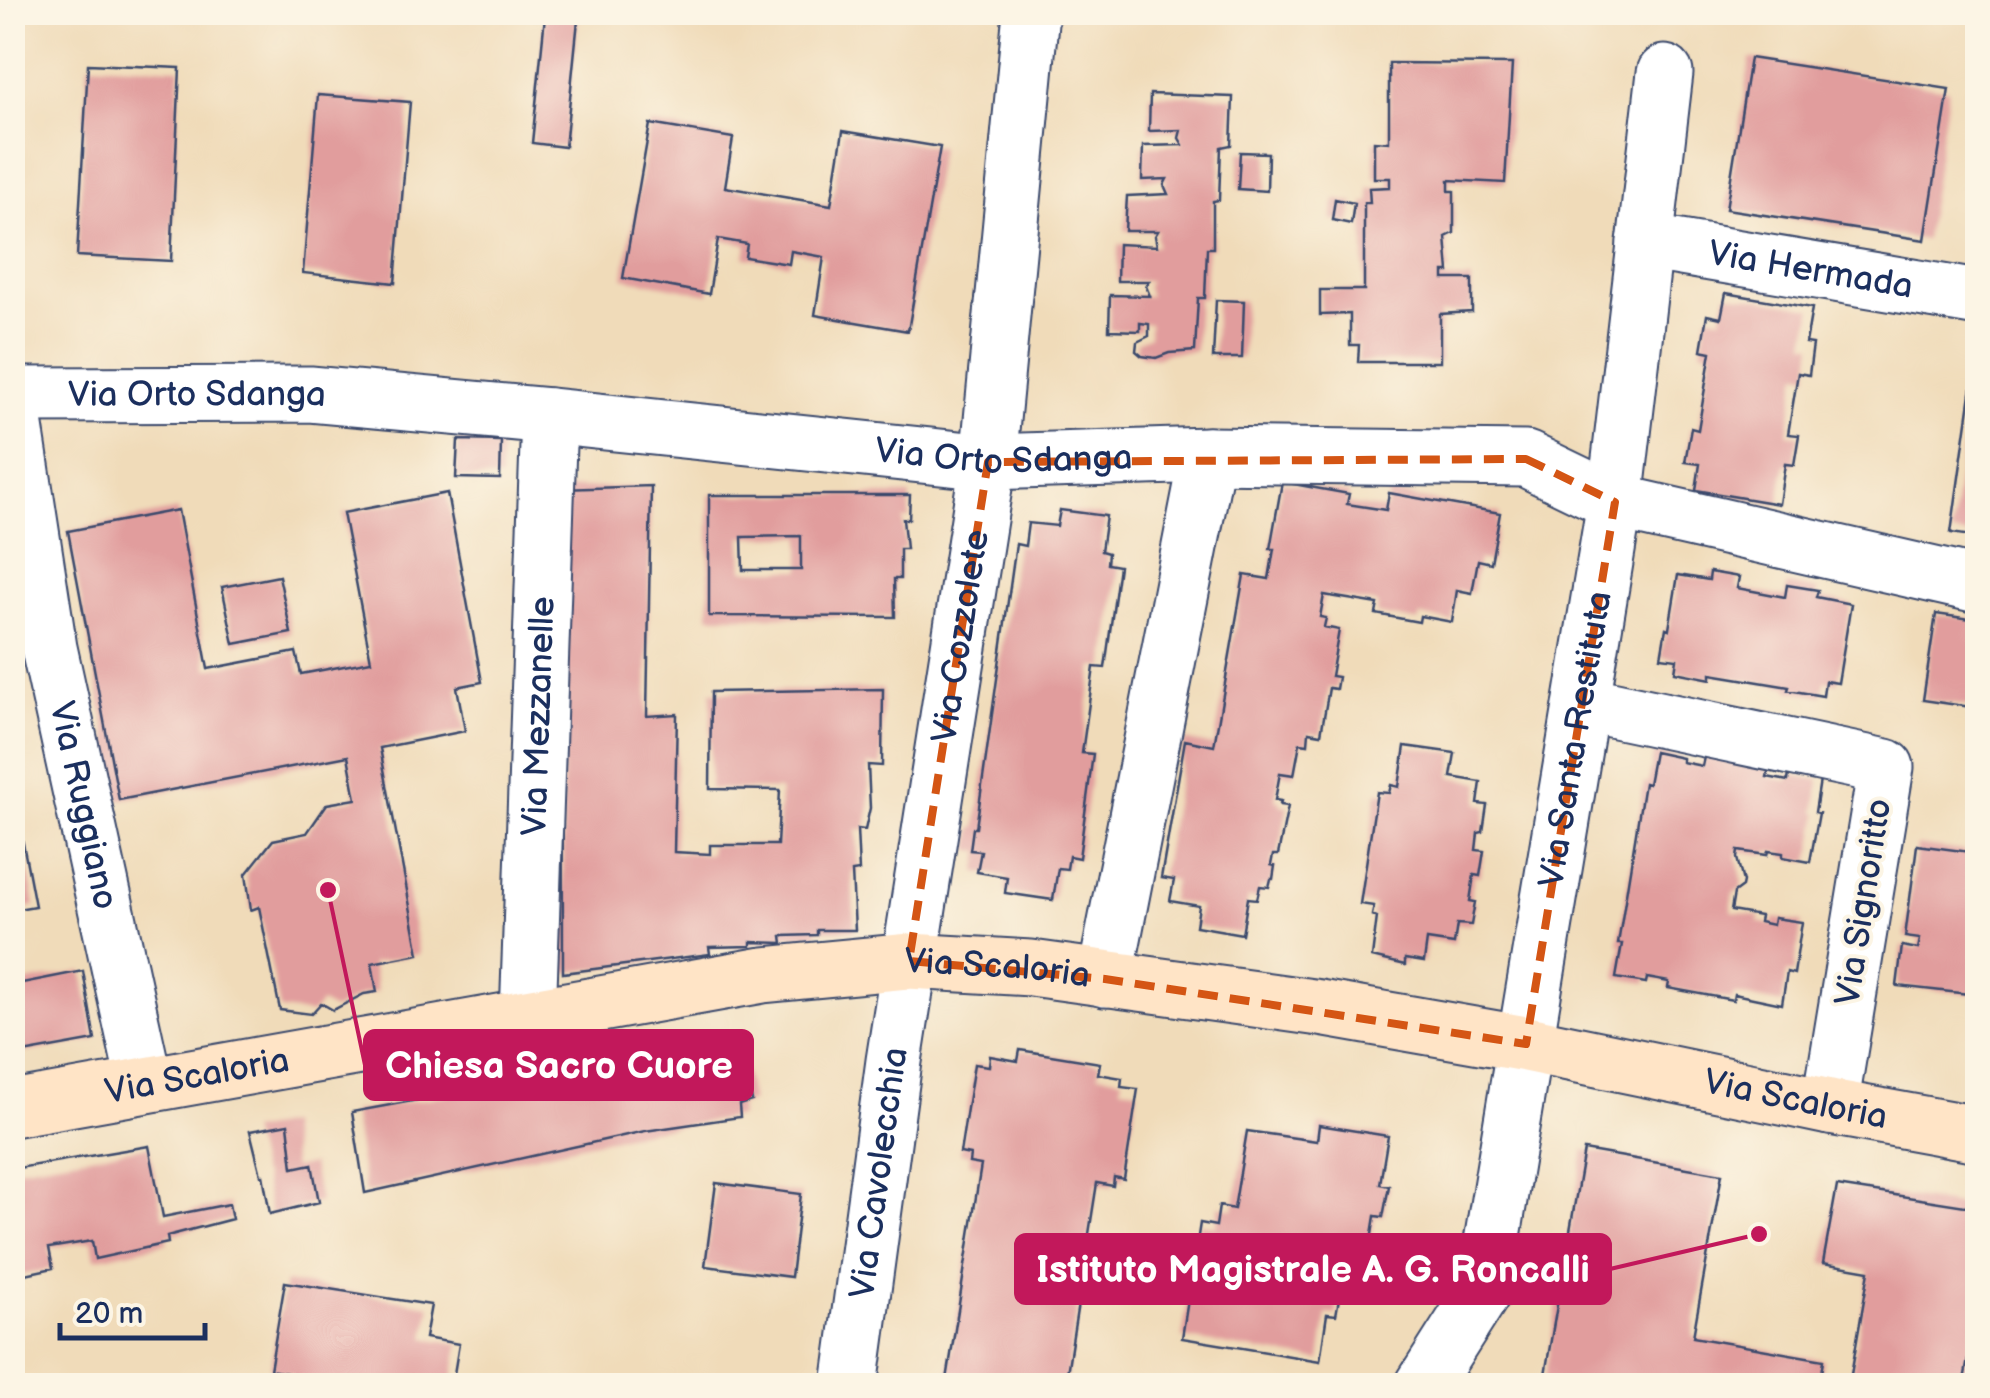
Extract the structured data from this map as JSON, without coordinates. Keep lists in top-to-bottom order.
{
  "streets": {
    "main road": ["Via Scaloria"],
    "street": [
      "Via Hermada",
      "Via Orto Sdanga",
      "Via Cozzolete",
      "Via Mezzanelle",
      "Via Santa Restituta",
      "Via Ruggiano",
      "Via Signoritto",
      "Via Cavolecchia"
    ]
  },
  "crossings": [
    ["Via Hermada", "Via Santa Restituta"],
    ["Via Orto Sdanga", "Via Cozzolete"],
    ["Via Orto Sdanga", "Via Mezzanelle"],
    ["Via Orto Sdanga", "Via Santa Restituta"],
    ["Via Cozzolete", "Via Scaloria"],
    ["Via Cozzolete", "Via Cavolecchia"],
    ["Via Mezzanelle", "Via Scaloria"],
    ["Via Santa Restituta", "Via Signoritto"],
    ["Via Santa Restituta", "Via Scaloria"],
    ["Via Ruggiano", "Via Scaloria"],
    ["Via Signoritto", "Via Scaloria"],
    ["Via Scaloria", "Via Cavolecchia"]
  ],
  "places": ["Chiesa Sacro Cuore", "Istituto Magistrale A. G. Roncalli"],
  "scale_bar": "20 m"
}
